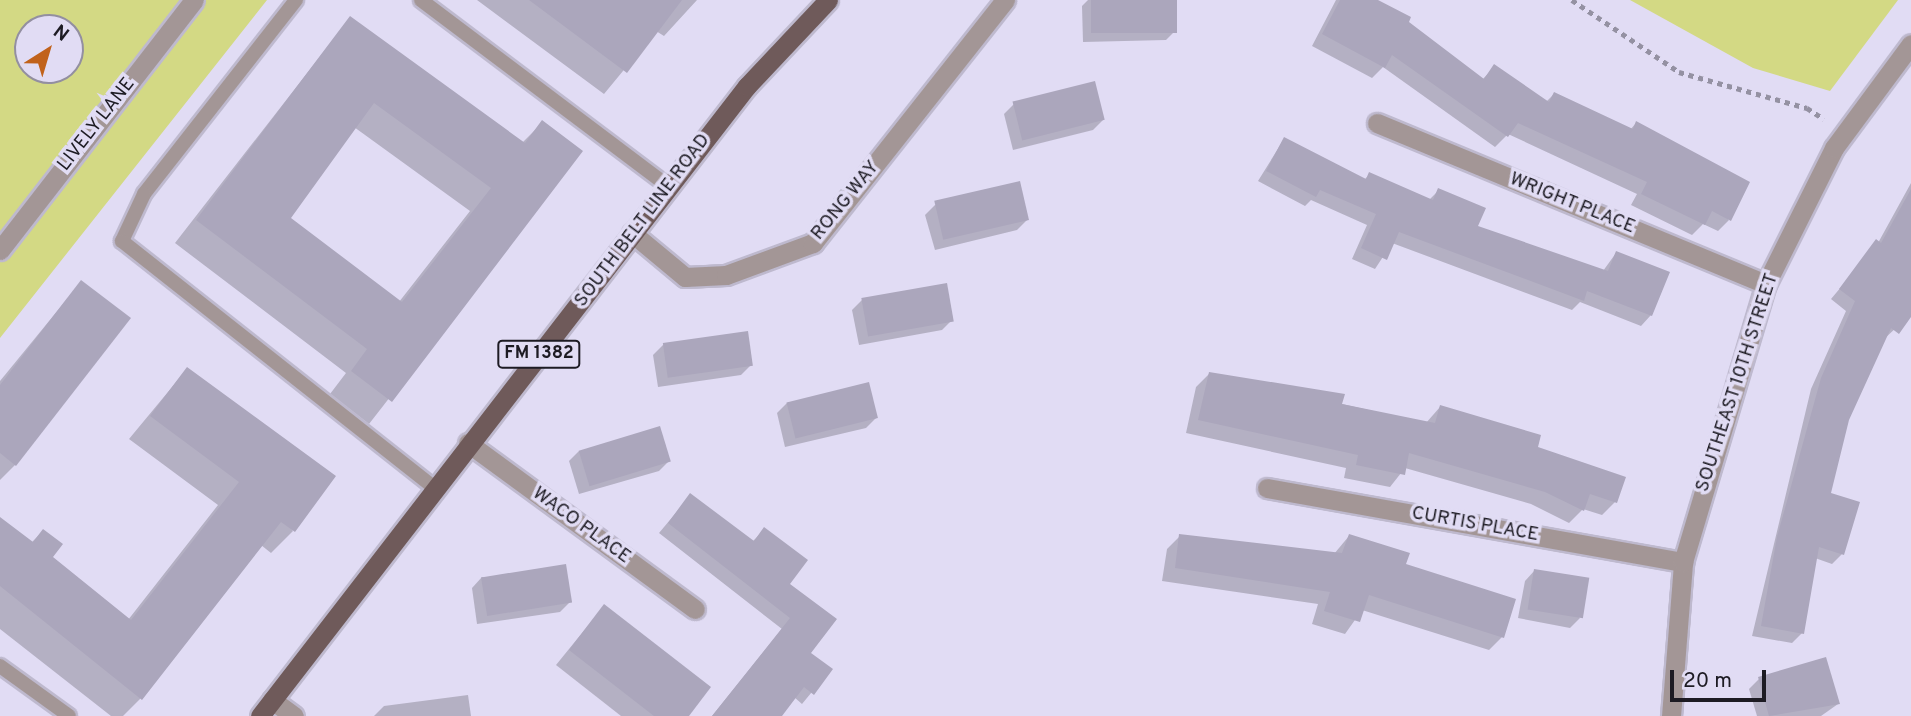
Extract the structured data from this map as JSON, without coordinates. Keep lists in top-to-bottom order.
{
  "streets": {
    "main road": ["SOUTH BELT LINE ROAD", "FM 1382"],
    "street": [
      "LIVELY LANE",
      "RONG WAY",
      "WRIGHT PLACE",
      "SOUTHEAST 10TH STREET",
      "CURTIS PLACE",
      "WACO PLACE"
    ]
  },
  "crossings": [
    ["RONG WAY", "SOUTH BELT LINE ROAD"],
    ["WRIGHT PLACE", "SOUTHEAST 10TH STREET"],
    ["SOUTH BELT LINE ROAD", "WACO PLACE"],
    ["SOUTHEAST 10TH STREET", "CURTIS PLACE"]
  ],
  "scale_bar": "20 m",
  "north": "top right"
}
